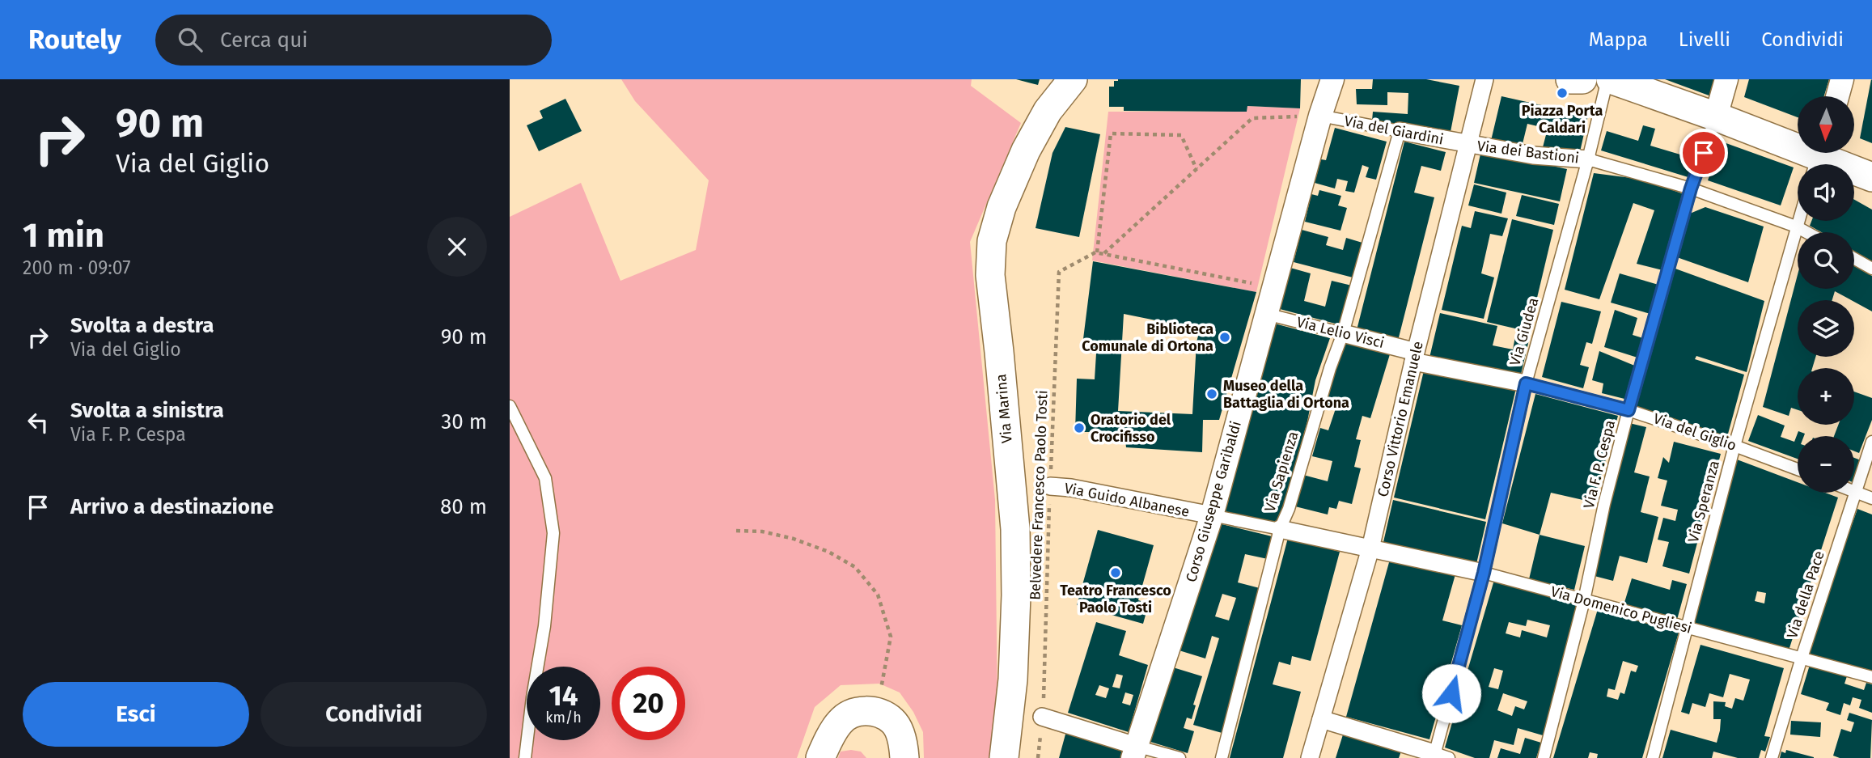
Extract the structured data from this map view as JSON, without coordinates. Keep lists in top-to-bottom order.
{
  "streets": {
    "street": [
      "Via del Giardini",
      "Via dei Bastioni",
      "Via Lelio Visci",
      "Via Marina",
      "Corso Vittorio Emanuele",
      "Via del Giglio",
      "Via Guido Albanese",
      "Corso Giuseppe Garibaldi",
      "Via Domenico Pugliesi"
    ],
    "lane": [
      "Via Giudea",
      "Via F. P. Cespa",
      "Via Sapienza",
      "Via Speranza",
      "Via della Pace"
    ],
    "path": ["Belvedere Francesco Paolo Tosti"]
  },
  "crossings": [
    ["Via del Giardini", "Via dei Bastioni"],
    ["Via del Giardini", "Corso Vittorio Emanuele"],
    ["Via del Giardini", "Via Sapienza"],
    ["Via del Giardini", "Corso Giuseppe Garibaldi"],
    ["Via dei Bastioni", "Via Giudea"],
    ["Via dei Bastioni", "Corso Vittorio Emanuele"],
    ["Via dei Bastioni", "Via F. P. Cespa"],
    ["Via dei Bastioni", "Via Speranza"],
    ["Via Giudea", "Via del Giglio"],
    ["Via Giudea", "Via Domenico Pugliesi"],
    ["Via Lelio Visci", "Corso Vittorio Emanuele"],
    ["Via Lelio Visci", "Via del Giglio"],
    ["Via Lelio Visci", "Via Sapienza"],
    ["Via Lelio Visci", "Corso Giuseppe Garibaldi"],
    ["Corso Vittorio Emanuele", "Via del Giglio"],
    ["Corso Vittorio Emanuele", "Via Guido Albanese"],
    ["Corso Vittorio Emanuele", "Via Domenico Pugliesi"],
    ["Via del Giglio", "Via F. P. Cespa"],
    ["Via del Giglio", "Via Speranza"],
    ["Via F. P. Cespa", "Via Domenico Pugliesi"],
    ["Via Sapienza", "Via Guido Albanese"],
    ["Belvedere Francesco Paolo Tosti", "Via Guido Albanese"],
    ["Via Guido Albanese", "Corso Giuseppe Garibaldi"],
    ["Via Guido Albanese", "Via Domenico Pugliesi"],
    ["Via Speranza", "Via Domenico Pugliesi"],
    ["Via della Pace", "Via Domenico Pugliesi"]
  ],
  "places": [
    "Piazza Porta Caldari",
    "Biblioteca Comunale di Ortona",
    "Museo della Battaglia di Ortona",
    "Oratorio del Crocifisso",
    "Teatro Francesco Paolo Tosti"
  ],
  "north": "bottom",
  "page": {
    "header": "Routely",
    "search": "Cerca qui",
    "nav": ["Mappa", "Livelli", "Condividi"],
    "turn": ["90 m", "Via del Giglio"],
    "map_buttons": ["+", "−"],
    "heading": ["1 min", "200 m · 09:07"],
    "list": [
      {
        "name": "Svolta a destra",
        "note": "Via del Giglio",
        "value": "90 m"
      },
      {
        "name": "Svolta a sinistra",
        "note": "Via F. P. Cespa",
        "value": "30 m"
      },
      {
        "name": "Arrivo a destinazione",
        "value": "80 m"
      }
    ],
    "speed": "14 km/h",
    "limit": "20",
    "buttons": ["Esci", "Condividi"]
  }
}
